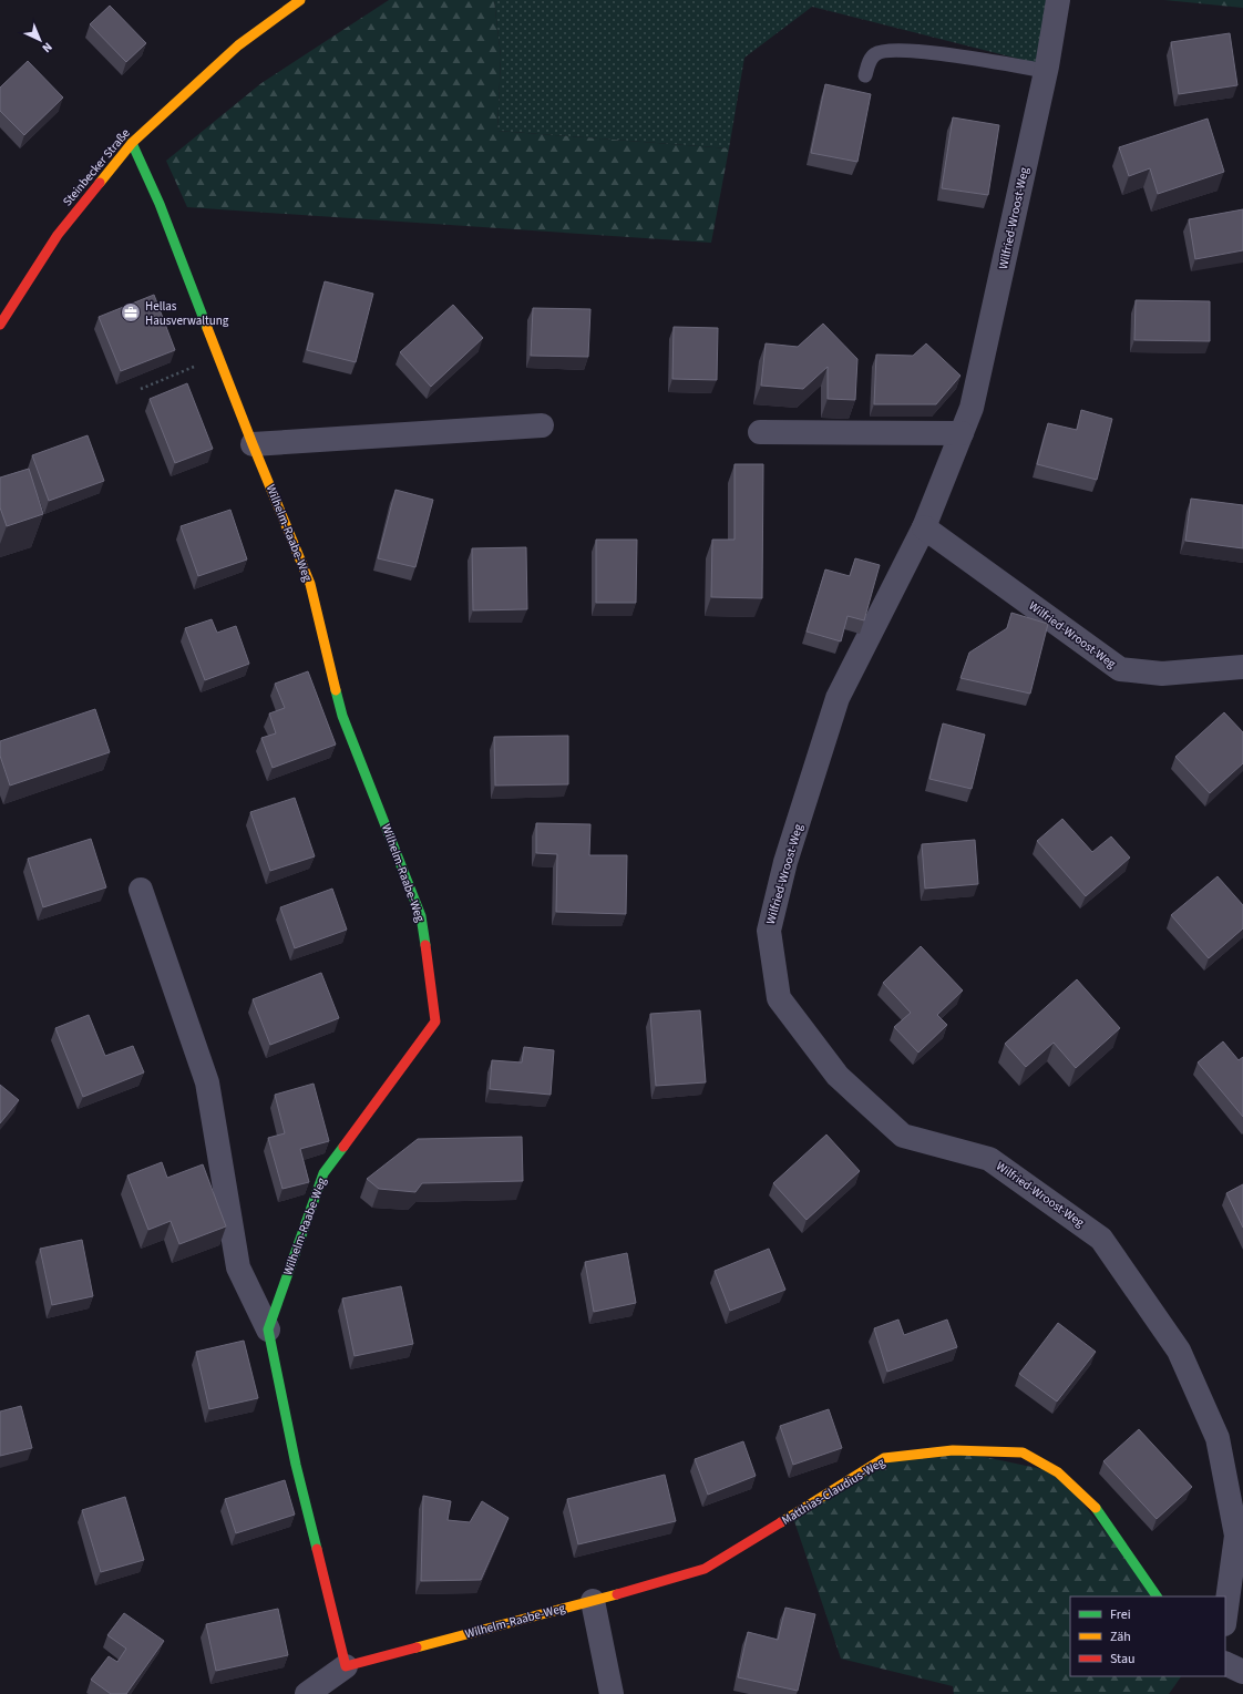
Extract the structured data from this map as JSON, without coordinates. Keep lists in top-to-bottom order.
{
  "streets": {
    "street": [
      "Steinbecker Straße",
      "Wilfried-Wroost-Weg",
      "Wilhelm-Raabe-Weg",
      "Matthias-Claudius-Weg"
    ]
  },
  "crossings": [
    ["Steinbecker Straße", "Wilhelm-Raabe-Weg"],
    ["Wilhelm-Raabe-Weg", "Matthias-Claudius-Weg"]
  ],
  "places": {
    "office": ["Hellas Hausverwaltung"]
  },
  "legend": ["Frei", "Zäh", "Stau"],
  "north": "bottom right"
}
